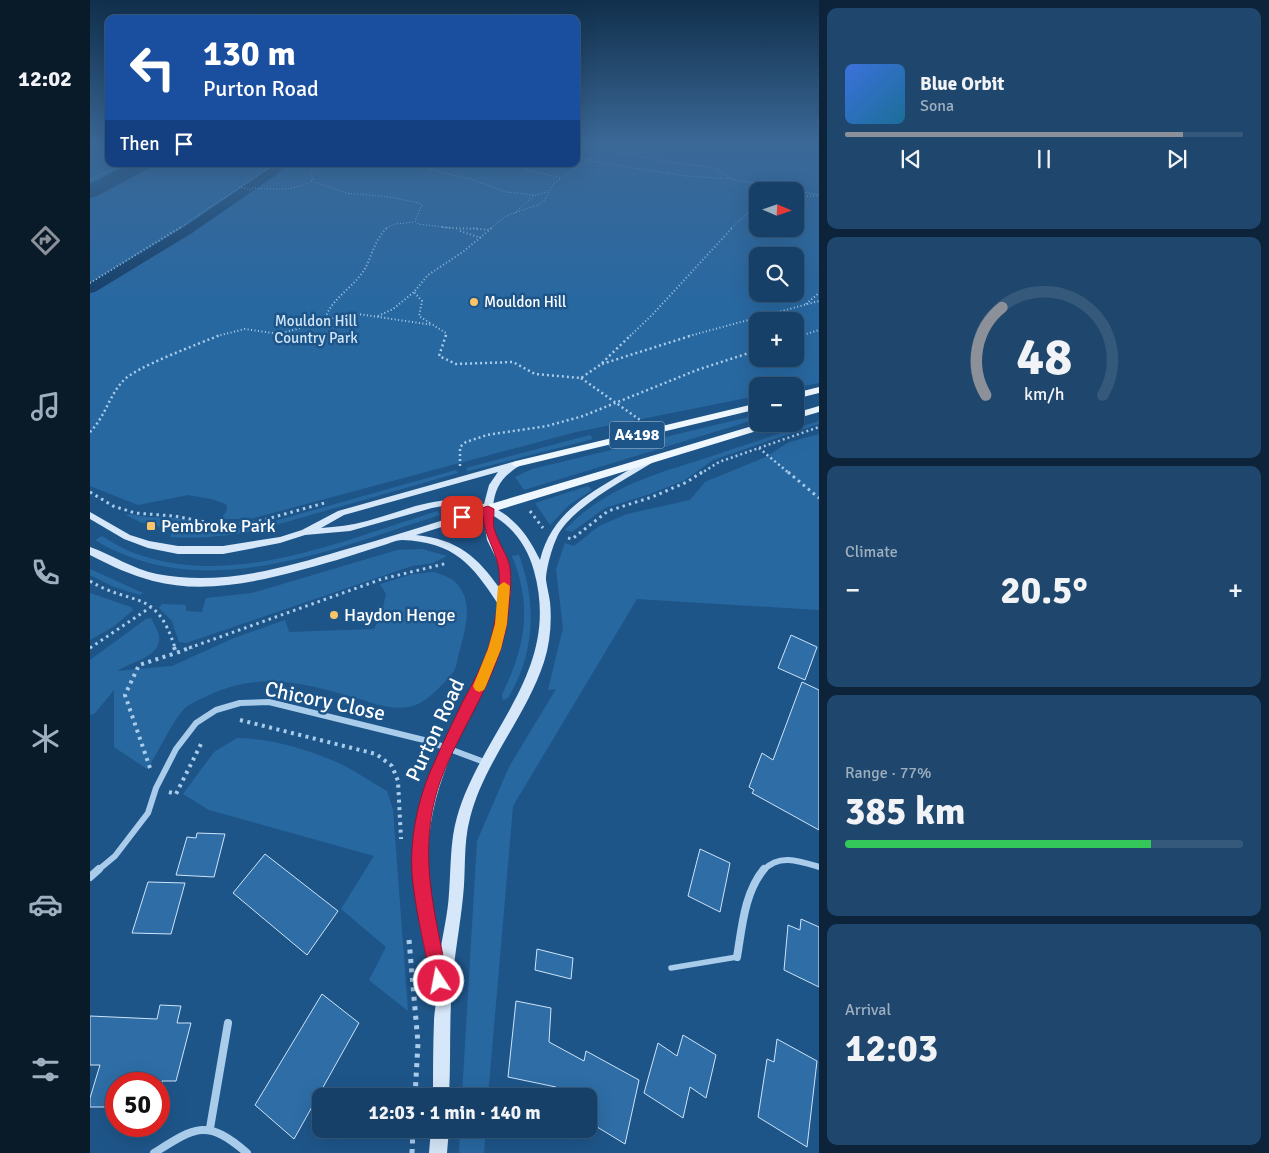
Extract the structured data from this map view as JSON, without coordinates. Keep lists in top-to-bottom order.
{
  "streets": {
    "main road": ["A4198", "Purton Road"],
    "street": ["Chicory Close"]
  },
  "crossings": [
    ["A4198", "Purton Road"],
    ["Chicory Close", "Purton Road"]
  ],
  "parks": ["Mouldon Hill Country Park"],
  "places": {
    "other": ["Mouldon Hill", "Haydon Henge"],
    "transit": ["Pembroke Park"]
  },
  "north": "right",
  "page": {
    "tabs": "12:02",
    "turn": ["130 m", "Purton Road"],
    "song": ["Blue Orbit", "Sona"],
    "then": "Then",
    "map_buttons": ["+", "−"],
    "tile": [
      "Climate",
      ["Range · 77%", "385 km"],
      ["Arrival", "12:03"]
    ],
    "heat": ["−", "20.5°", "+"],
    "limit": "50",
    "trip": "12:03 · 1 min · 140 m",
    "gauge": ["48", "km/h"]
  }
}
